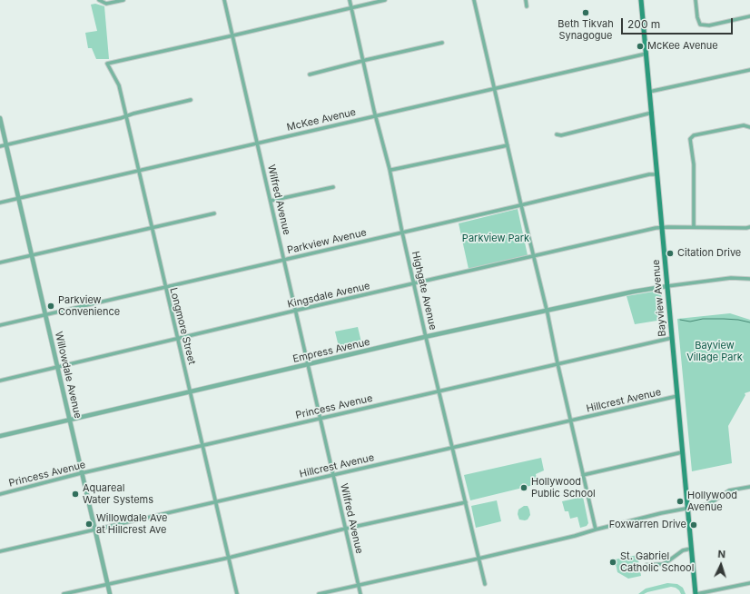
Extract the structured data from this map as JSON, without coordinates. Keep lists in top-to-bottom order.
{
  "streets": {
    "main road": ["Bayview Avenue"],
    "street": [
      "McKee Avenue",
      "Wilfred Avenue",
      "Parkview Avenue",
      "Highgate Avenue",
      "Kingsdale Avenue",
      "Longmore Street",
      "Empress Avenue",
      "Willowdale Avenue",
      "Hillcrest Avenue",
      "Princess Avenue"
    ]
  },
  "crossings": [
    ["McKee Avenue", "Wilfred Avenue"],
    ["McKee Avenue", "Highgate Avenue"],
    ["McKee Avenue", "Bayview Avenue"],
    ["McKee Avenue", "Longmore Street"],
    ["McKee Avenue", "Willowdale Avenue"],
    ["Wilfred Avenue", "Parkview Avenue"],
    ["Wilfred Avenue", "Kingsdale Avenue"],
    ["Wilfred Avenue", "Longmore Street"],
    ["Wilfred Avenue", "Empress Avenue"],
    ["Wilfred Avenue", "Hillcrest Avenue"],
    ["Wilfred Avenue", "Princess Avenue"],
    ["Parkview Avenue", "Highgate Avenue"],
    ["Parkview Avenue", "Bayview Avenue"],
    ["Parkview Avenue", "Longmore Street"],
    ["Parkview Avenue", "Willowdale Avenue"],
    ["Highgate Avenue", "Kingsdale Avenue"],
    ["Highgate Avenue", "Empress Avenue"],
    ["Highgate Avenue", "Hillcrest Avenue"],
    ["Highgate Avenue", "Princess Avenue"],
    ["Kingsdale Avenue", "Bayview Avenue"],
    ["Kingsdale Avenue", "Longmore Street"],
    ["Kingsdale Avenue", "Willowdale Avenue"],
    ["Bayview Avenue", "Empress Avenue"],
    ["Bayview Avenue", "Hillcrest Avenue"],
    ["Bayview Avenue", "Princess Avenue"],
    ["Longmore Street", "Empress Avenue"],
    ["Longmore Street", "Hillcrest Avenue"],
    ["Longmore Street", "Princess Avenue"],
    ["Empress Avenue", "Willowdale Avenue"],
    ["Willowdale Avenue", "Hillcrest Avenue"],
    ["Willowdale Avenue", "Princess Avenue"]
  ],
  "parks": ["Parkview Park", "Bayview Village Park"],
  "places": [
    "Beth Tikvah Synagogue",
    "McKee Avenue",
    "Citation Drive",
    "Parkview Convenience",
    "Hollywood Public School",
    "Aquareal Water Systems",
    "Hollywood Avenue",
    "Willowdale Ave at Hillcrest Ave",
    "Foxwarren Drive",
    "St. Gabriel Catholic School"
  ],
  "scale_bar": "200 m",
  "north": "top"
}
